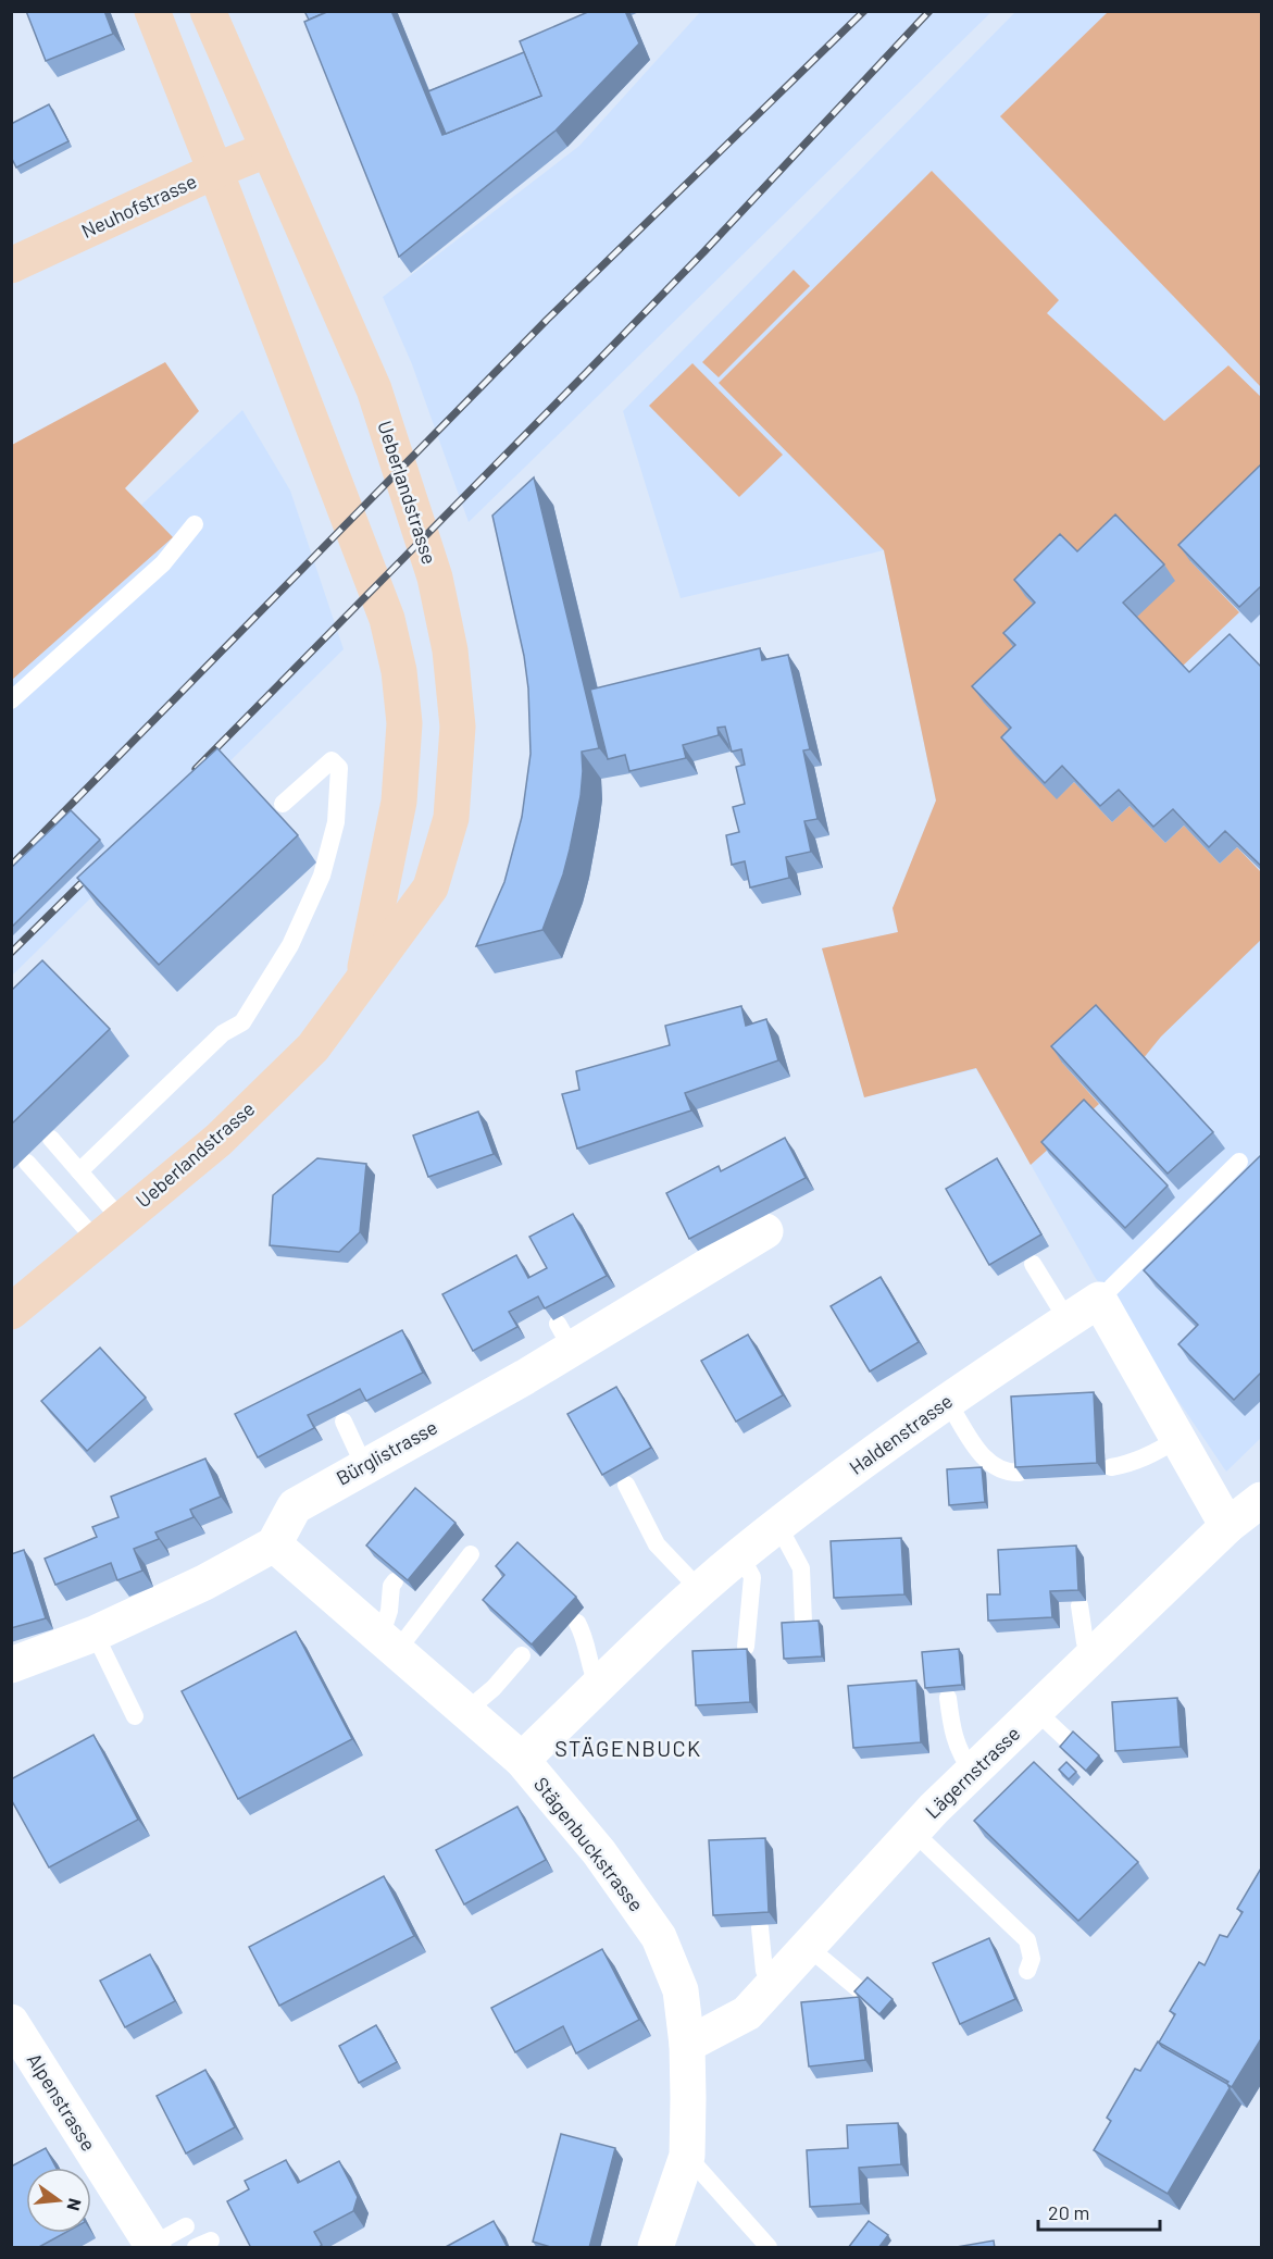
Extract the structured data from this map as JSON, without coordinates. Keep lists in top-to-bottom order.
{
  "streets": {
    "main road": ["Neuhofstrasse", "Ueberlandstrasse"],
    "street": [
      "Haldenstrasse",
      "Bürglistrasse",
      "Lägernstrasse",
      "Stägenbuckstrasse",
      "Alpenstrasse"
    ]
  },
  "crossings": [
    ["Neuhofstrasse", "Ueberlandstrasse"],
    ["Haldenstrasse", "Stägenbuckstrasse"],
    ["Bürglistrasse", "Stägenbuckstrasse"],
    ["Lägernstrasse", "Stägenbuckstrasse"]
  ],
  "districts": ["STÄGENBUCK"],
  "scale_bar": "20 m",
  "north": "right"
}
